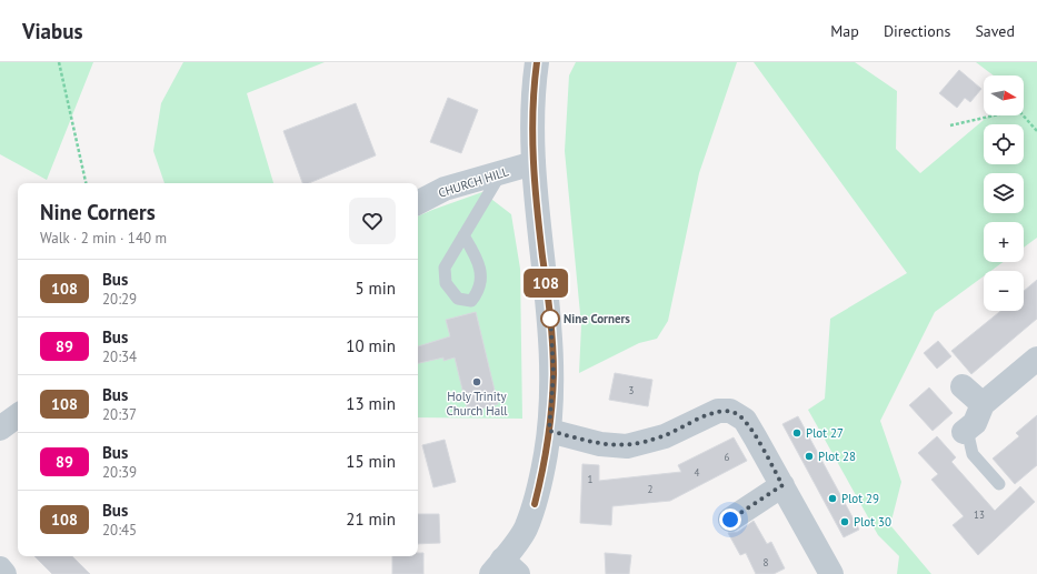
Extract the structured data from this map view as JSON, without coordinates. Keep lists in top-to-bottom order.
{
  "streets": {
    "street": ["CHURCH HILL"]
  },
  "places": [
    "Nine Corners",
    "Holy Trinity Church Hall",
    "Plot 27",
    "Plot 28",
    "Plot 29",
    "Plot 30"
  ],
  "lines": ["bus line 108"],
  "house_numbers": [
    "3",
    "6",
    "4",
    "1",
    "2",
    "13",
    "8"
  ],
  "north": "right",
  "page": {
    "header": "Viabus",
    "nav": ["Map", "Directions", "Saved"],
    "on_map": "108",
    "map_buttons": ["+", "−"],
    "heading": ["Nine Corners", "Walk · 2 min · 140 m"],
    "list": [
      {
        "mark": "108",
        "name": "Bus",
        "note": "20:29",
        "value": "5 min"
      },
      {
        "mark": "89",
        "name": "Bus",
        "note": "20:34",
        "value": "10 min"
      },
      {
        "mark": "108",
        "name": "Bus",
        "note": "20:37",
        "value": "13 min"
      },
      {
        "mark": "89",
        "name": "Bus",
        "note": "20:39",
        "value": "15 min"
      },
      {
        "mark": "108",
        "name": "Bus",
        "note": "20:45",
        "value": "21 min"
      }
    ]
  }
}
